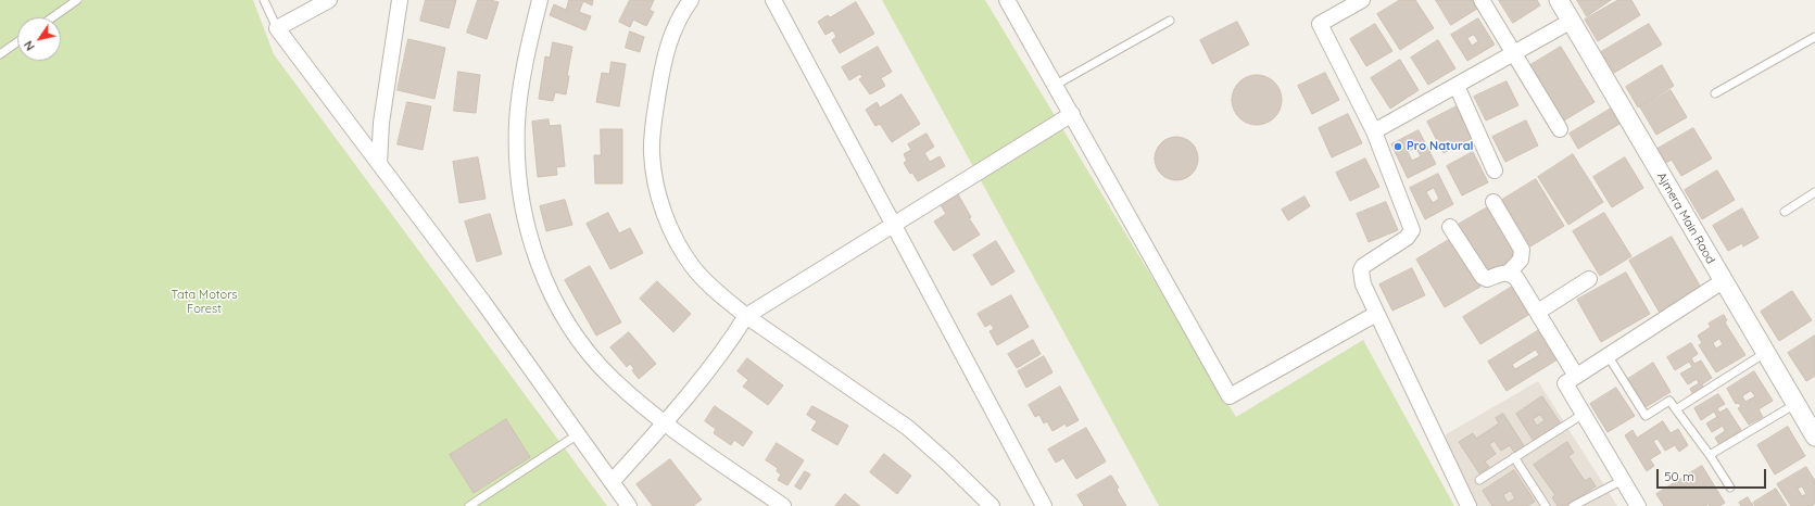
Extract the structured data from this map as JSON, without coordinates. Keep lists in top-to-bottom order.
{
  "streets": {
    "street": ["Ajmera Main Raod"]
  },
  "parks": ["Tata Motors Forest"],
  "places": ["Pro Natural"],
  "scale_bar": "50 m",
  "north": "bottom left"
}
